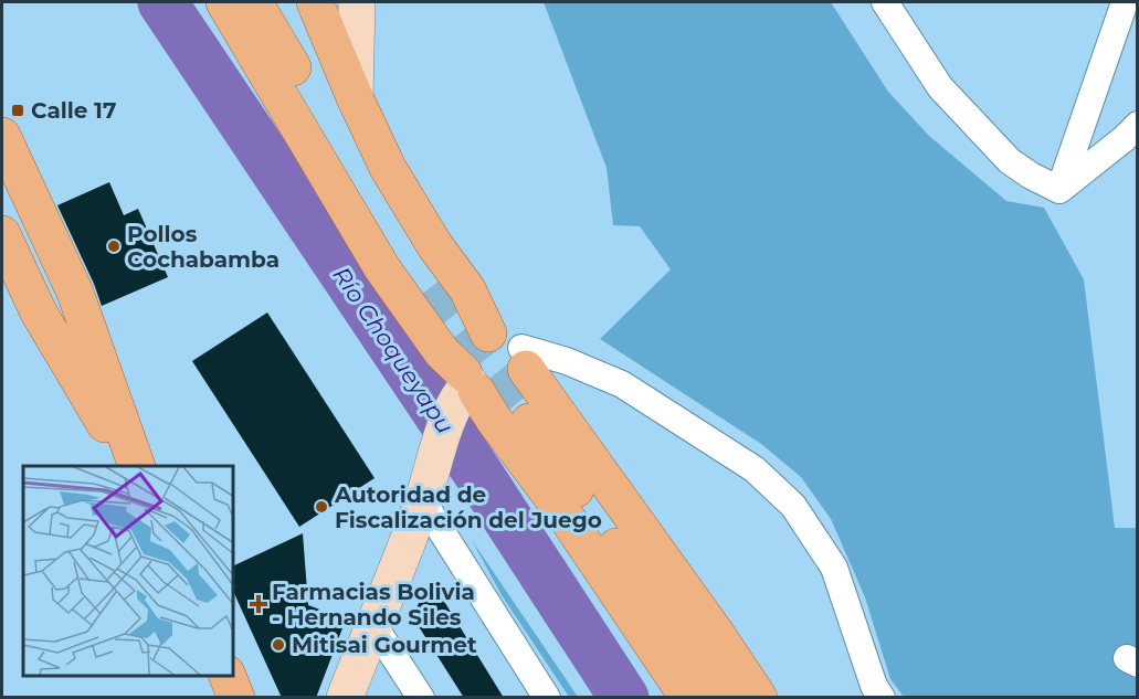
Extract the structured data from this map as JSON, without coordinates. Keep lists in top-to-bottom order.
{
  "water": ["Río Choqueyapu"],
  "places": {
    "transit": ["Calle 17"],
    "other": ["Pollos Cochabamba", "Autoridad de Fiscalización del Juego", "Mitisai Gourmet"],
    "health": ["Farmacias Bolivia - Hernando Siles"]
  }
}
